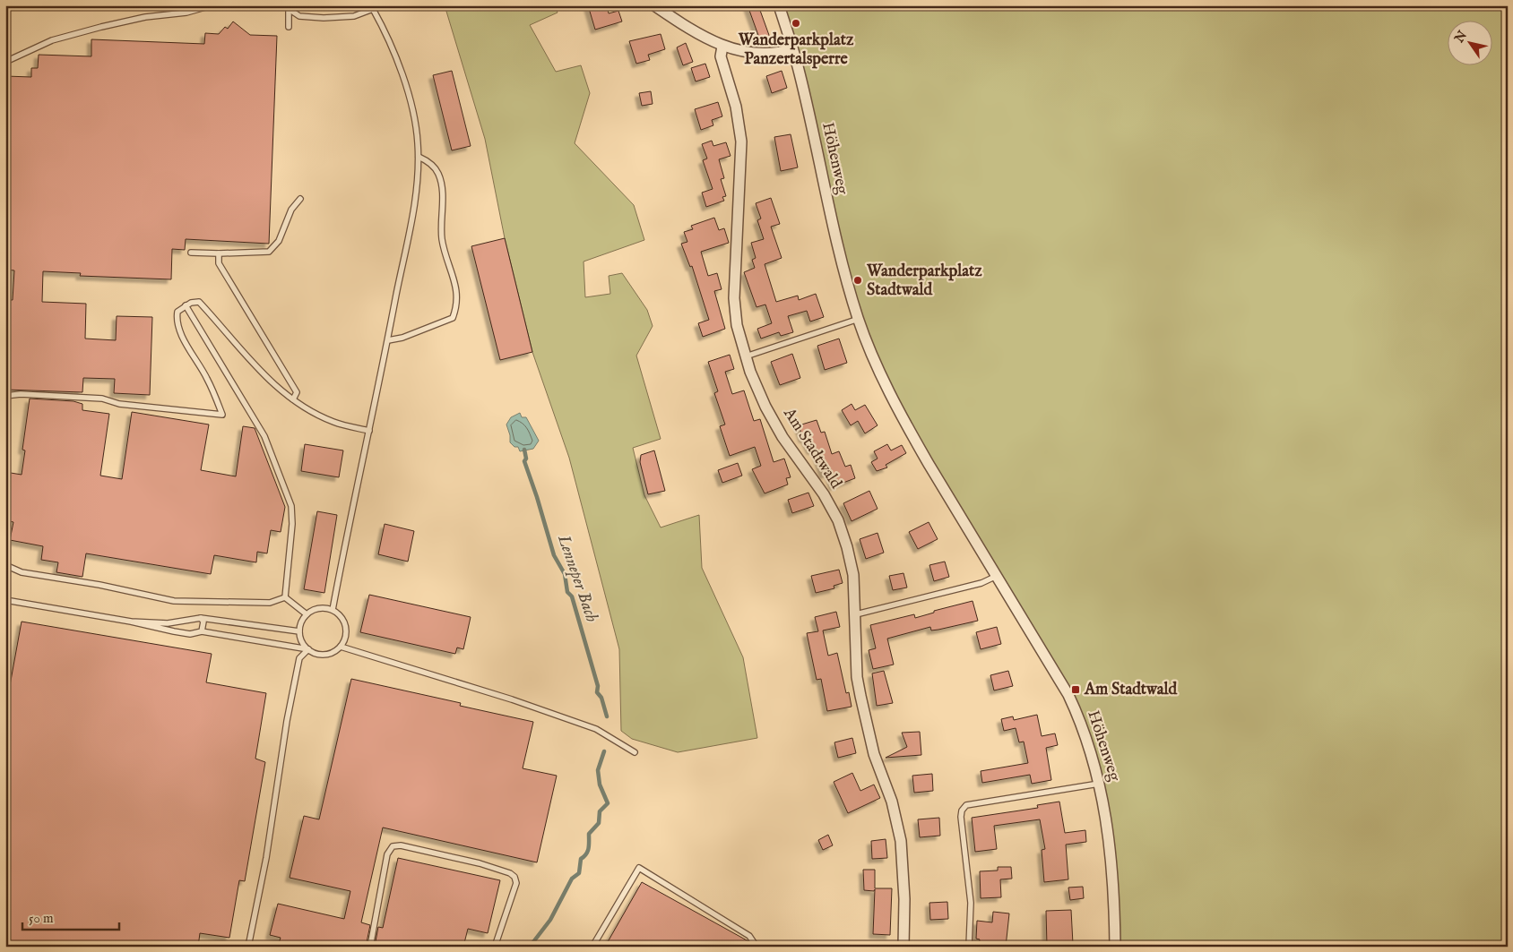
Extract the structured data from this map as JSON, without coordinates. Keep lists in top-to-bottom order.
{
  "streets": {
    "street": ["Höhenweg", "Am Stadtwald"]
  },
  "water": ["Lenneper Bach"],
  "places": {
    "other": ["Wanderparkplatz Panzertalsperre", "Wanderparkplatz Stadtwald"],
    "transit": ["Am Stadtwald"]
  },
  "scale_bar": "50 m",
  "north": "top left"
}
